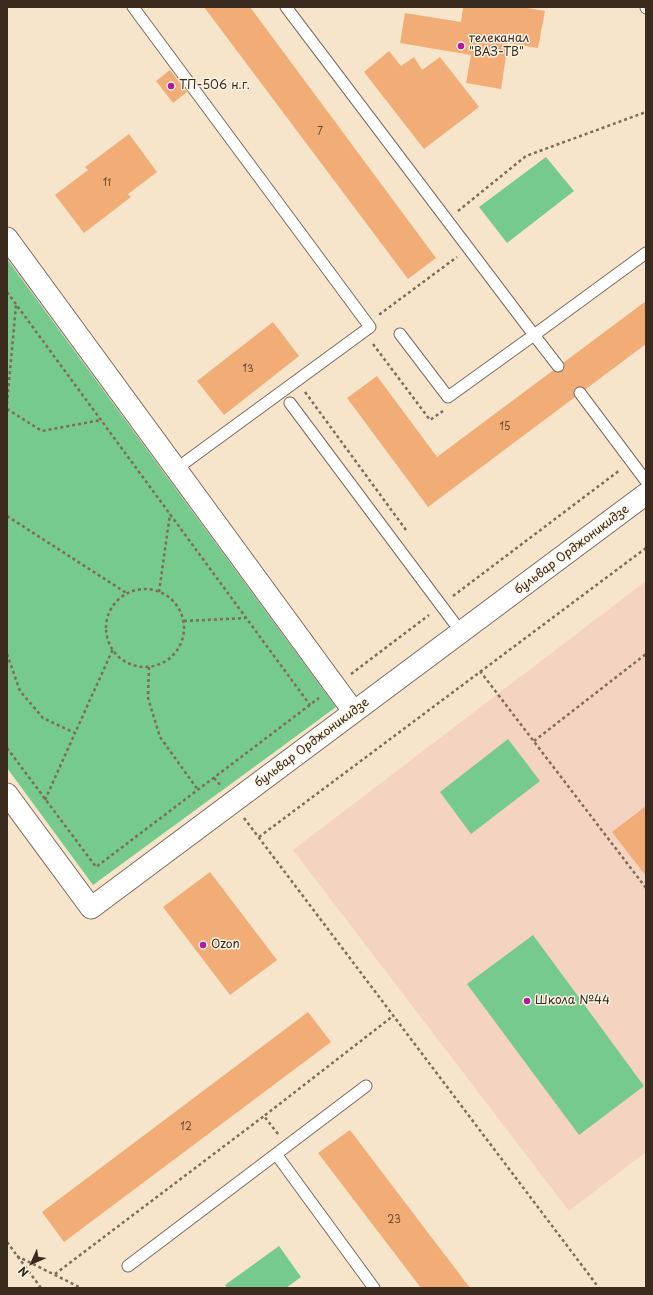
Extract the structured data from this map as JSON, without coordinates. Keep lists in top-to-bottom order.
{
  "streets": {
    "street": ["бульвар Орджоникидзе"]
  },
  "places": [
    "телеканал \"ВАЗ-ТВ\"",
    "ТП-506 н.г.",
    "Ozon",
    "Школа №44"
  ],
  "house_numbers": [
    "7",
    "11",
    "13",
    "15",
    "12",
    "23"
  ],
  "north": "bottom left"
}
